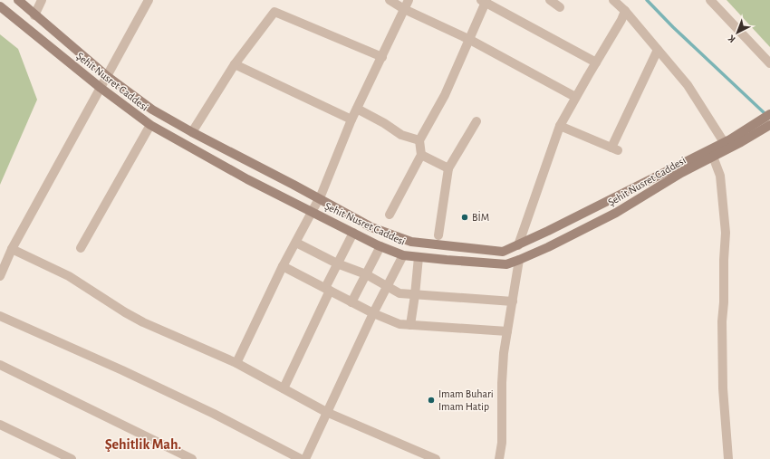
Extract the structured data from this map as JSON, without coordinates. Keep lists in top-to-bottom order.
{
  "streets": {
    "main road": ["Şehit Nusret Caddesi"]
  },
  "districts": ["Şehitlik Mah."],
  "places": ["BİM", "Imam Buhari Imam Hatip"],
  "north": "bottom left"
}
